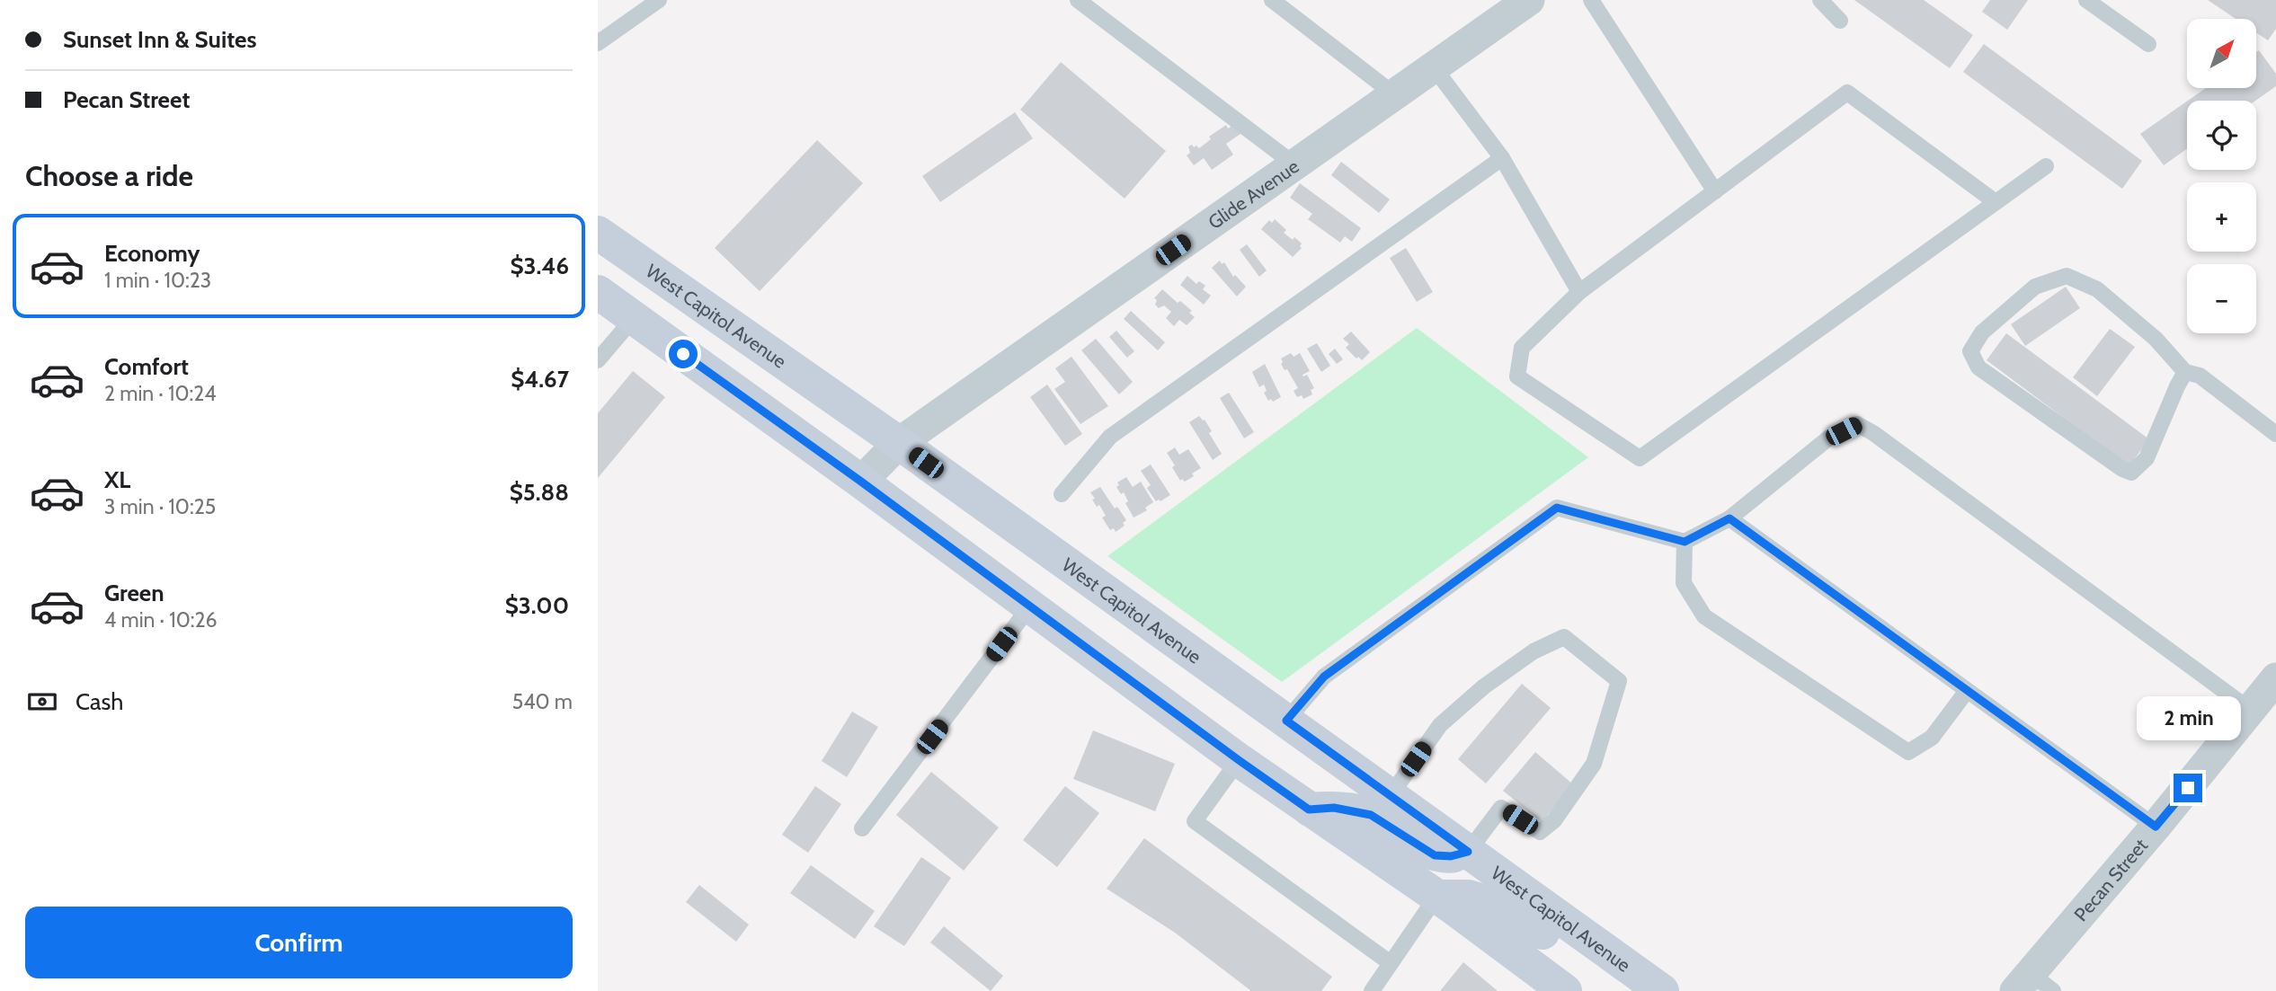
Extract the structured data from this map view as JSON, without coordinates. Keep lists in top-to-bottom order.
{
  "streets": {
    "main road": ["West Capitol Avenue"],
    "street": ["Glide Avenue", "Pecan Street"]
  },
  "crossings": [
    ["Glide Avenue", "West Capitol Avenue"]
  ],
  "north": "top right",
  "page": {
    "banner": ["Sunset Inn & Suites", "Pecan Street"],
    "map_buttons": ["+", "−"],
    "heading": "Choose a ride",
    "list": [
      {
        "name": "Economy",
        "note": "1 min · 10:23",
        "value": "$3.46"
      },
      {
        "name": "Comfort",
        "note": "2 min · 10:24",
        "value": "$4.67"
      },
      {
        "name": "XL",
        "note": "3 min · 10:25",
        "value": "$5.88"
      },
      {
        "name": "Green",
        "note": "4 min · 10:26",
        "value": "$3.00"
      }
    ],
    "pay": ["Cash", "540 m"],
    "bubble": "2 min",
    "buttons": "Confirm"
  }
}
